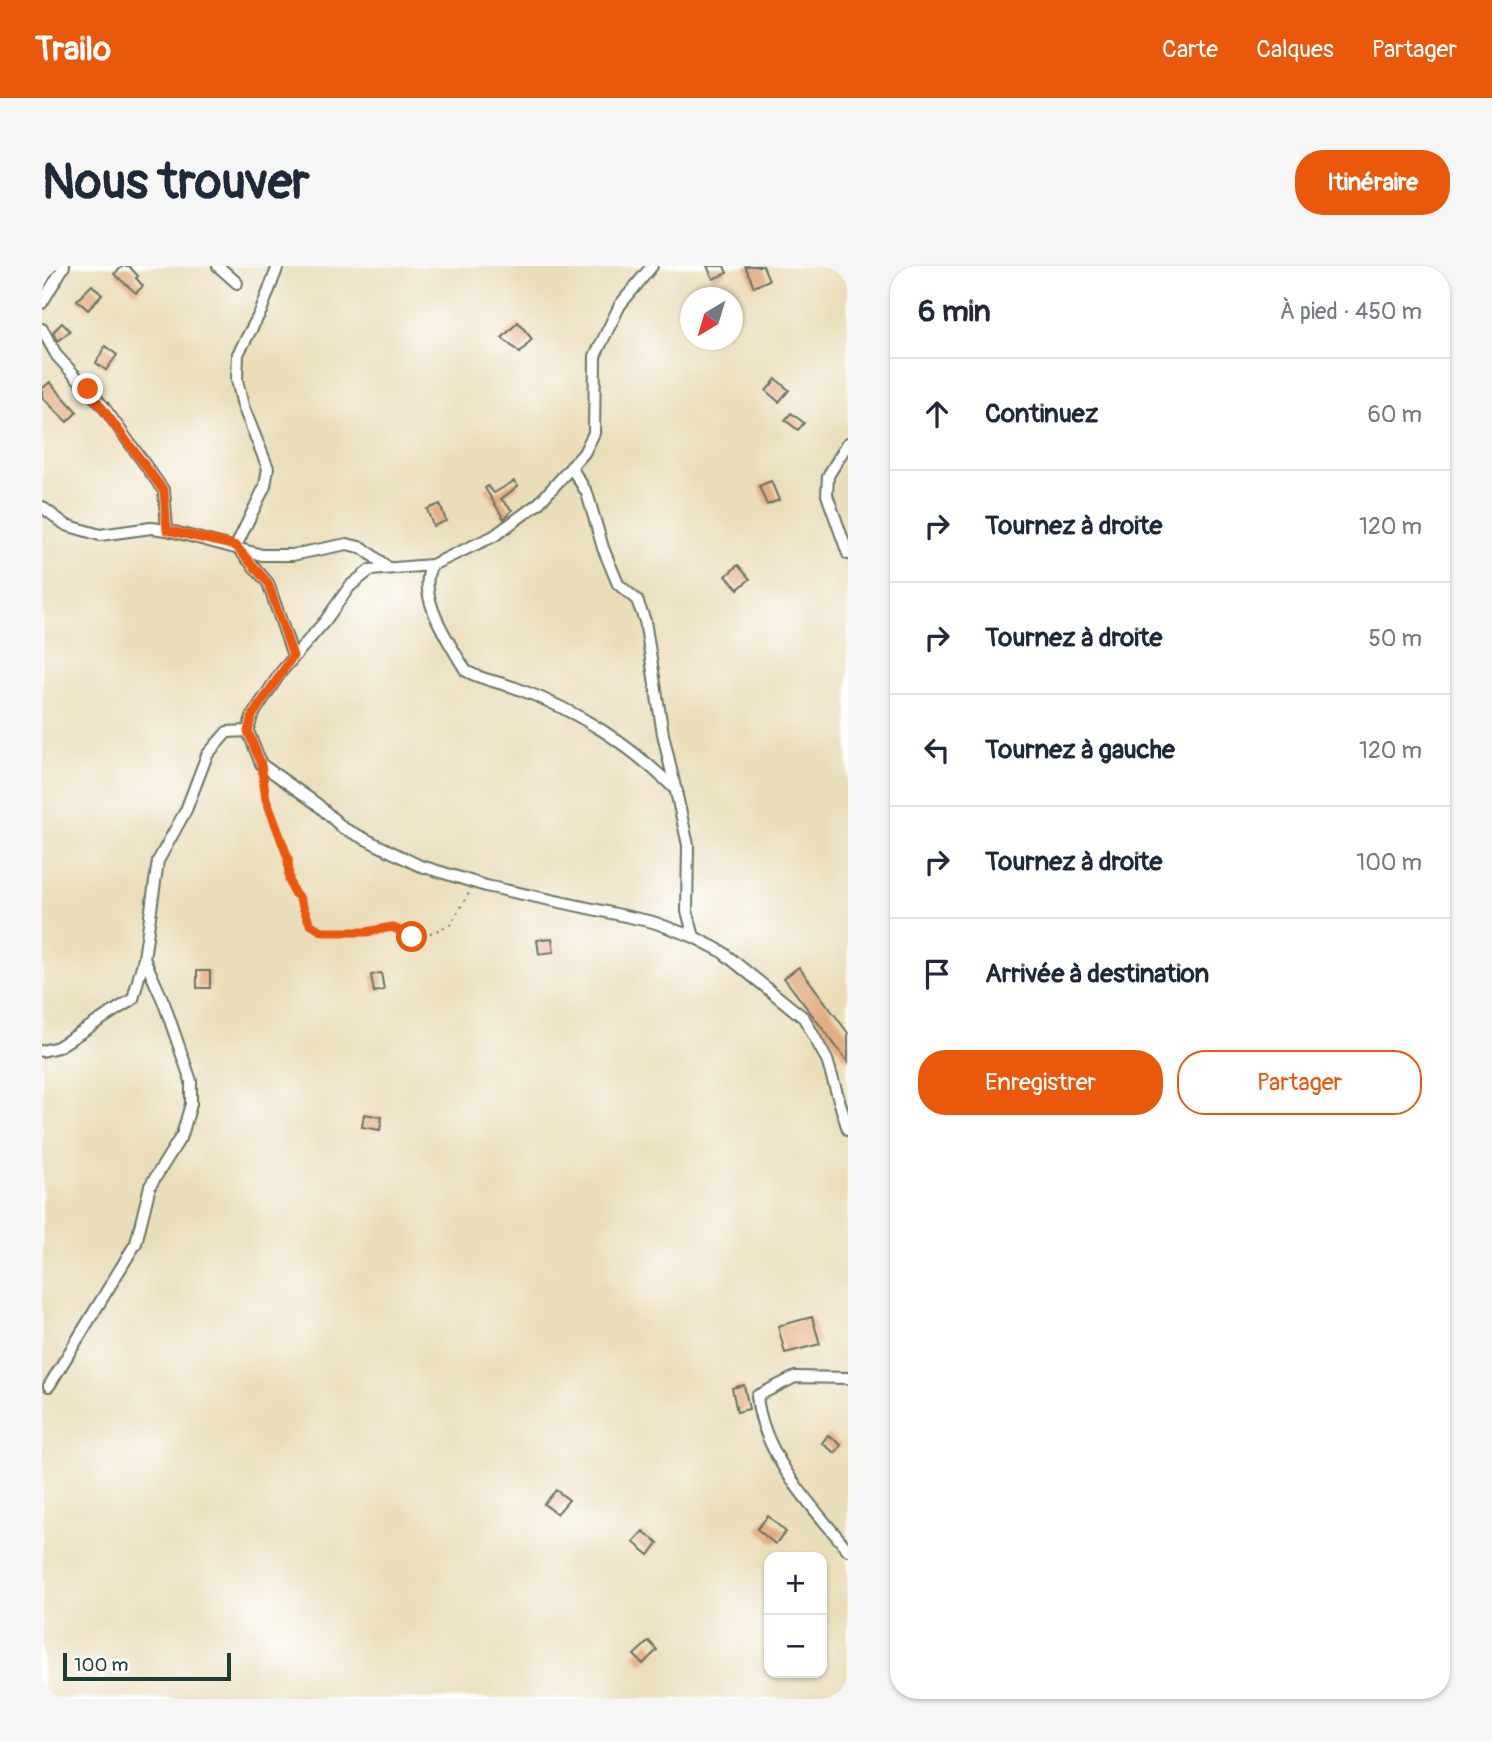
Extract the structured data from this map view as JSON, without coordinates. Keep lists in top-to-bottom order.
{
  "scale_bar": "100 m",
  "north": "bottom left",
  "page": {
    "header": "Trailo",
    "nav": ["Carte", "Calques", "Partager"],
    "buttons": [
      "Itinéraire",
      ["Enregistrer", "Partager"]
    ],
    "title": "Nous trouver",
    "heading": ["6 min", "À pied · 450 m"],
    "list": [
      ["Continuez", "60 m"],
      ["Tournez à droite", "120 m"],
      ["Tournez à droite", "50 m"],
      ["Tournez à gauche", "120 m"],
      ["Tournez à droite", "100 m"],
      "Arrivée à destination"
    ],
    "map_buttons": ["+", "−"],
    "scale": "100 m"
  }
}
